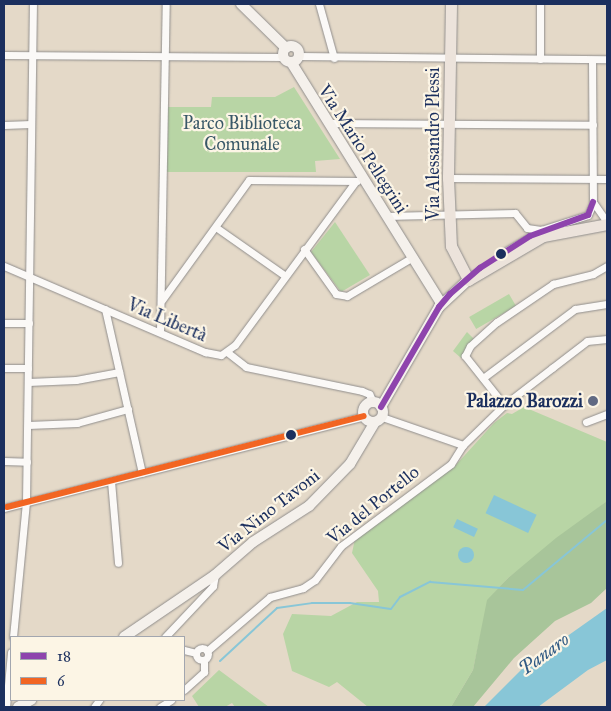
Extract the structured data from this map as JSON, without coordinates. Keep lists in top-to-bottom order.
{
  "streets": {
    "main road": ["Via Alessandro Plessi", "Via Mario Pellegrini", "Via Nino Tavoni"],
    "street": ["Via Libertà", "Via del Portello"]
  },
  "crossings": [
    ["Via Alessandro Plessi", "Via Nino Tavoni"],
    ["Via Mario Pellegrini", "Via Nino Tavoni"],
    ["Via Libertà", "Via Nino Tavoni"]
  ],
  "water": ["Panaro"],
  "parks": ["Parco Biblioteca Comunale"],
  "places": ["Palazzo Barozzi"],
  "lines": ["transit line 18", "transit line 6"],
  "legend": ["18", "6"]
}
